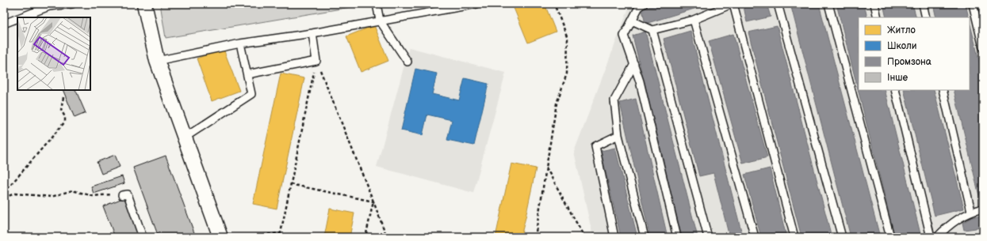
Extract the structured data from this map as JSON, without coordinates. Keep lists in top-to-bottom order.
{
  "legend": [
    "Житло",
    "Школи",
    "Промзона",
    "Інше"
  ]
}
